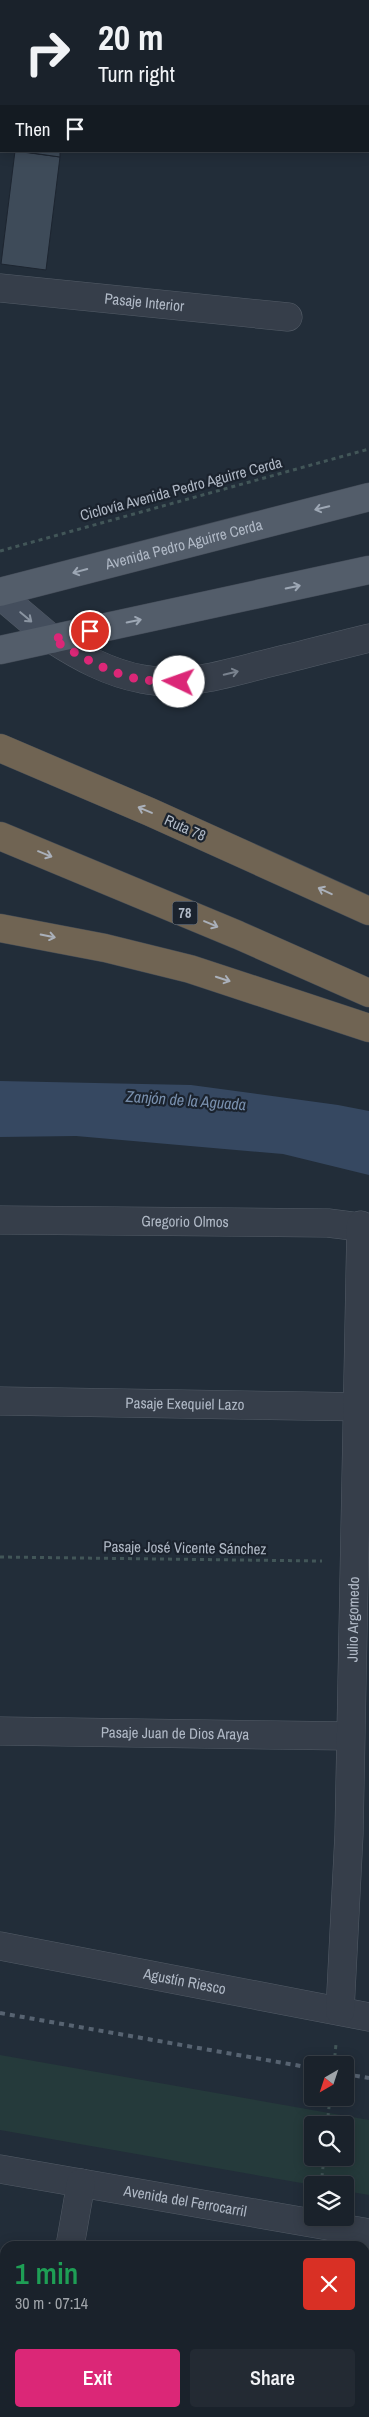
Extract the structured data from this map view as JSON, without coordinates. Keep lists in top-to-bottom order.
{
  "streets": {
    "highway": ["Ruta 78", "78"],
    "main road": ["Avenida Pedro Aguirre Cerda"],
    "street": [
      "Pasaje Interior",
      "Gregorio Olmos",
      "Pasaje Exequiel Lazo",
      "Julio Argomedo",
      "Pasaje Juan de Dios Araya",
      "Agustín Riesco",
      "Avenida del Ferrocarril"
    ],
    "path": ["Ciclovía Avenida Pedro Aguirre Cerda", "Pasaje José Vicente Sánchez"]
  },
  "crossings": [
    ["Gregorio Olmos", "Julio Argomedo"],
    ["Pasaje Exequiel Lazo", "Julio Argomedo"],
    ["Pasaje José Vicente Sánchez", "Julio Argomedo"],
    ["Julio Argomedo", "Pasaje Juan de Dios Araya"],
    ["Julio Argomedo", "Agustín Riesco"]
  ],
  "water": ["Zanjón de la Aguada"],
  "north": "bottom left",
  "page": {
    "turn": ["20 m", "Turn right"],
    "then": "Then",
    "heading": ["1 min", "30 m · 07:14"],
    "buttons": ["Exit", "Share"]
  }
}
